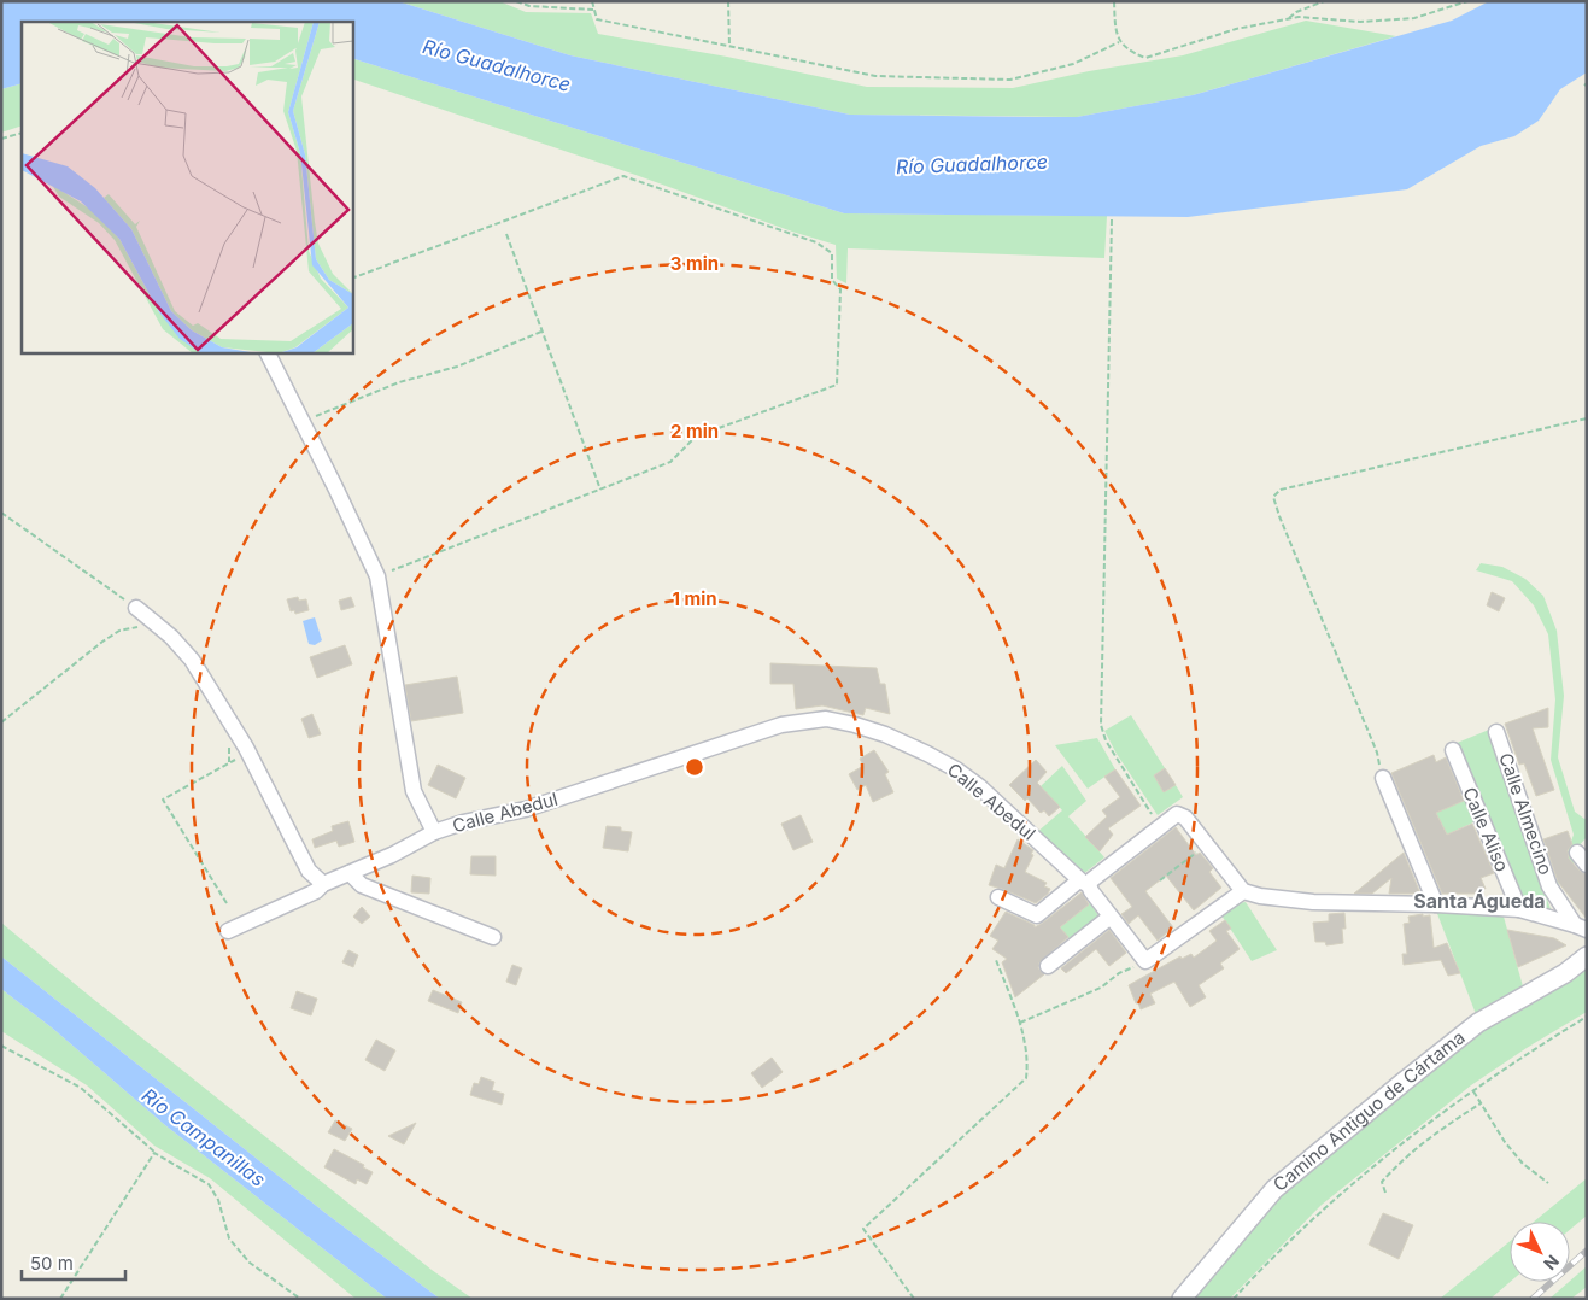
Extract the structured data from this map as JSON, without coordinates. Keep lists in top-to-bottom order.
{
  "streets": {
    "street": [
      "Calle Abedul",
      "Calle Almecino",
      "Calle Aliso",
      "Camino Antiguo de Cártama"
    ]
  },
  "districts": ["Santa Águeda"],
  "water": ["Río Guadalhorce", "Río Campanillas"],
  "scale_bar": "50 m",
  "north": "bottom right",
  "rings": ["3 min", "2 min", "1 min"]
}
